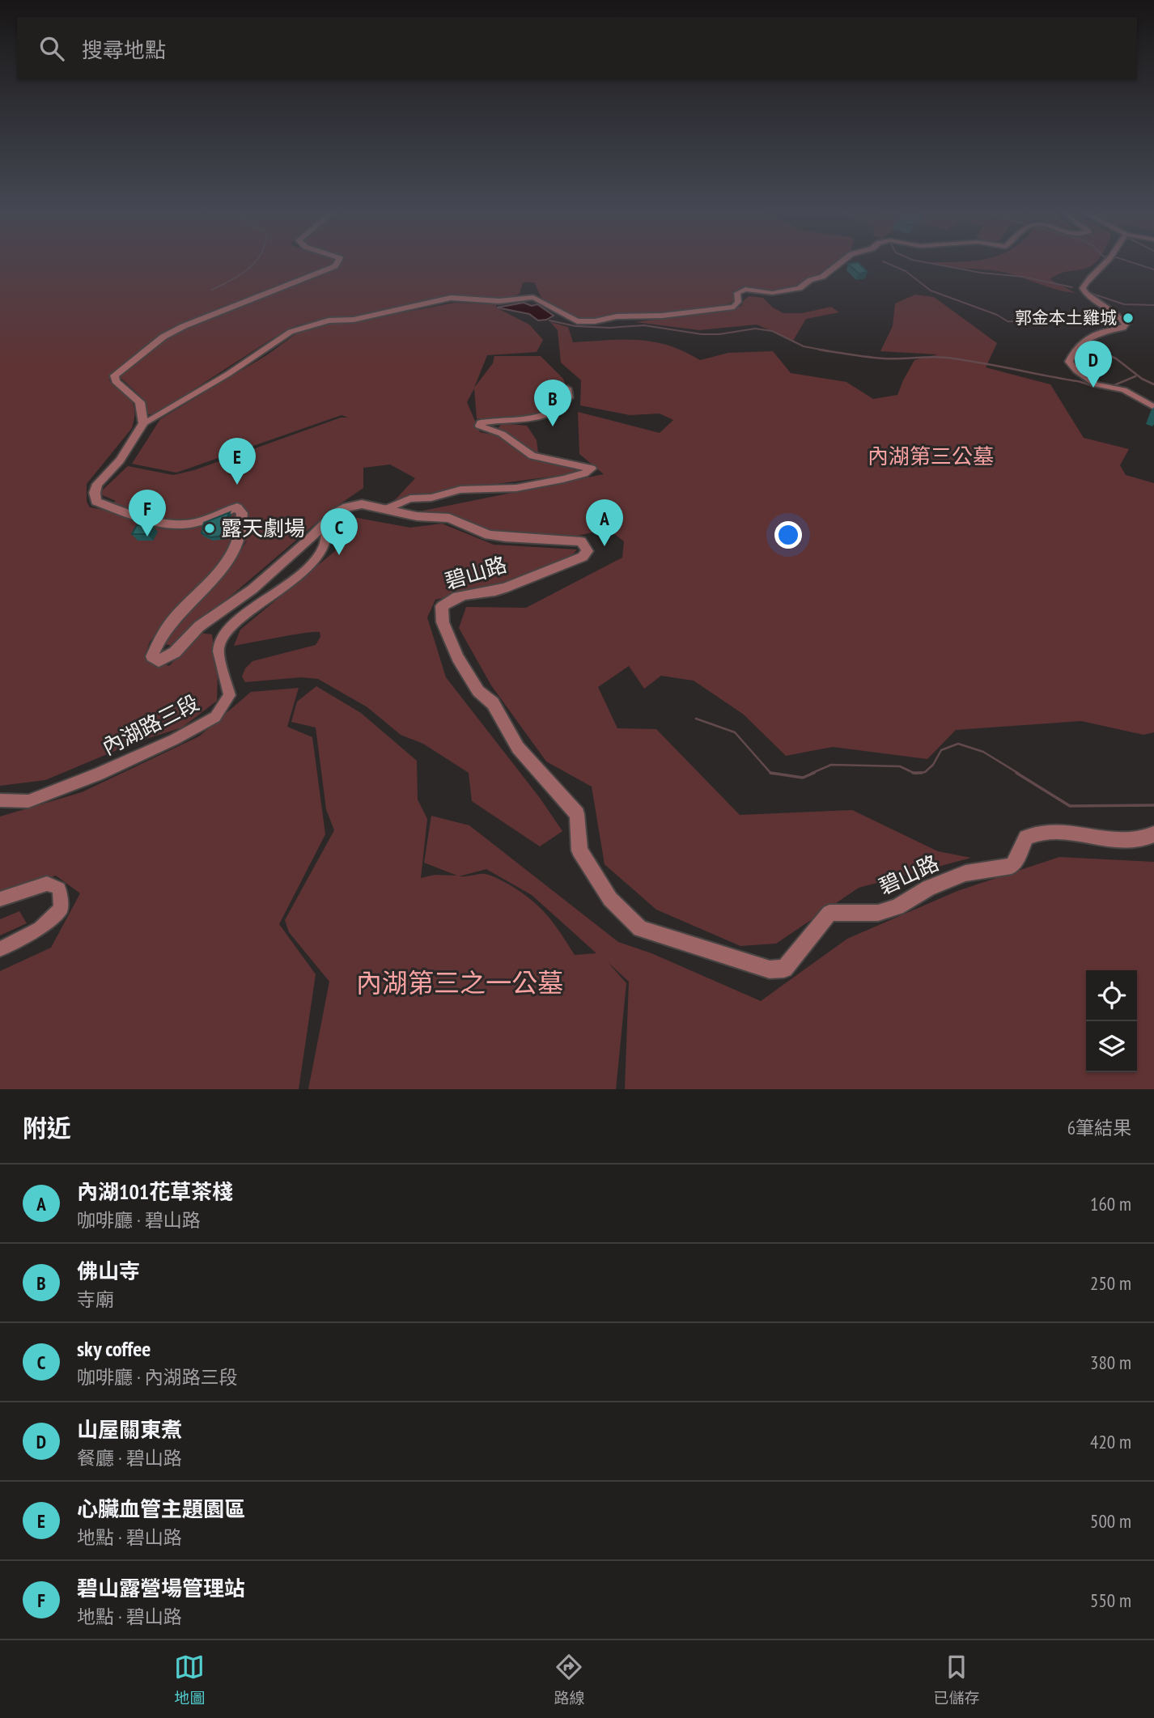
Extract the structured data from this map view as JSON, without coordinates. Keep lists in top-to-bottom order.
{
  "streets": {
    "street": ["碧山路", "內湖路三段"]
  },
  "crossings": [
    ["碧山路", "內湖路三段"]
  ],
  "parks": ["內湖第三公墓", "內湖第三之一公墓"],
  "places": ["郭金本土雞城", "露天劇場"],
  "page": {
    "search": "搜尋地點",
    "pins": [
      "D",
      "B",
      "E",
      "F",
      "A",
      "C"
    ],
    "heading": ["附近", "6筆結果"],
    "list": [
      {
        "mark": "A",
        "name": "內湖101花草茶棧",
        "note": "咖啡廳 · 碧山路",
        "value": "160 m"
      },
      {
        "mark": "B",
        "name": "佛山寺",
        "note": "寺廟",
        "value": "250 m"
      },
      {
        "mark": "C",
        "name": "sky coffee",
        "note": "咖啡廳 · 內湖路三段",
        "value": "380 m"
      },
      {
        "mark": "D",
        "name": "山屋關東煮",
        "note": "餐廳 · 碧山路",
        "value": "420 m"
      },
      {
        "mark": "E",
        "name": "心臟血管主題園區",
        "note": "地點 · 碧山路",
        "value": "500 m"
      },
      {
        "mark": "F",
        "name": "碧山露營場管理站",
        "note": "地點 · 碧山路",
        "value": "550 m"
      }
    ],
    "nav": ["地圖", "路線", "已儲存"]
  }
}
